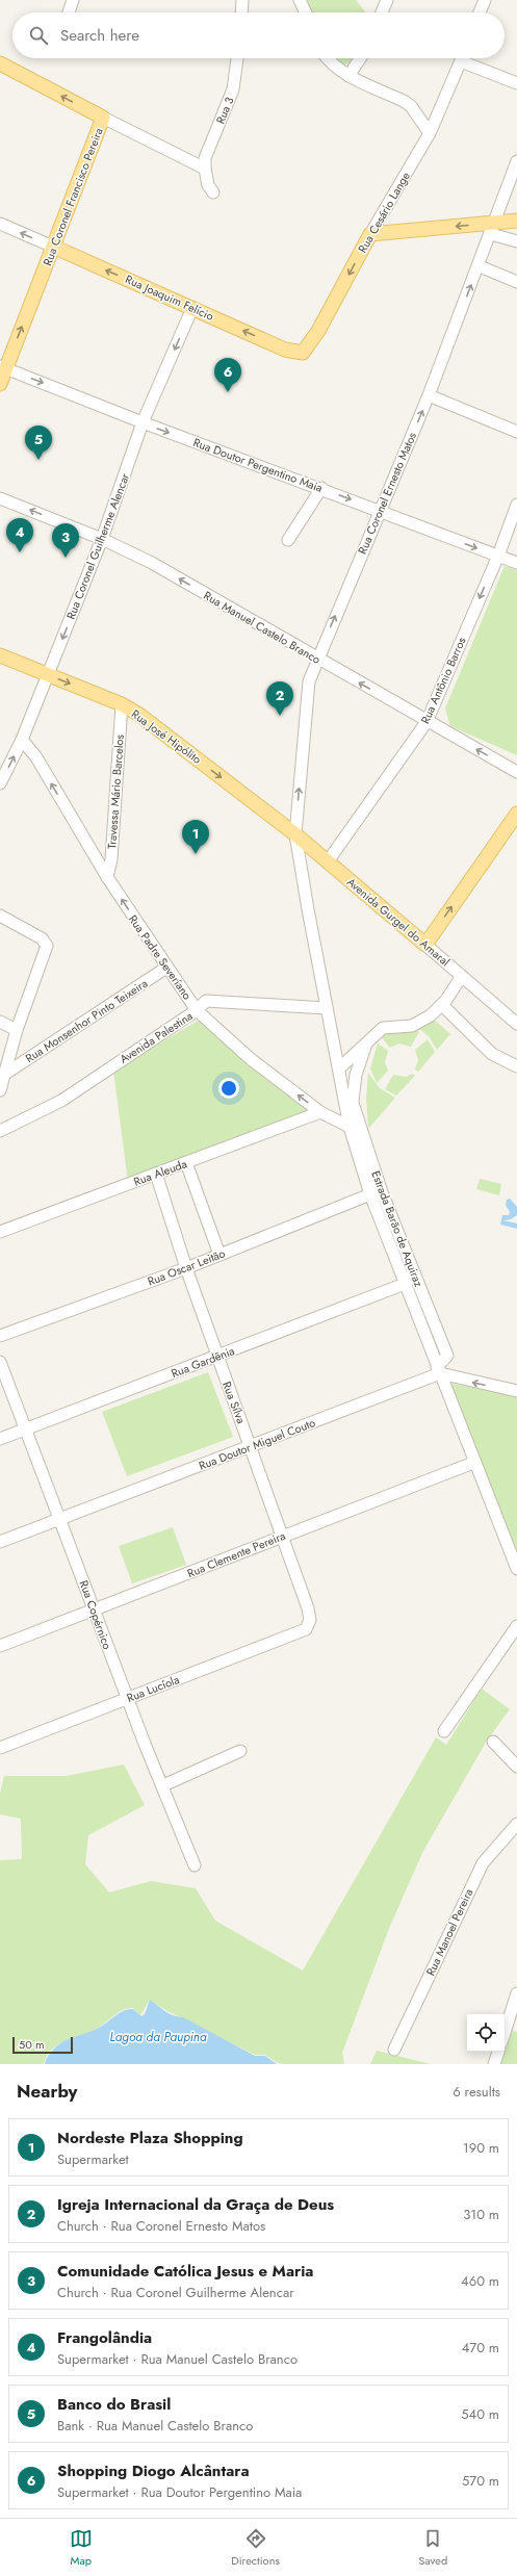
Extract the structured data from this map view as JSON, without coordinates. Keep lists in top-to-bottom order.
{
  "streets": {
    "main road": [
      "Rua Coronel Francisco Pereira",
      "Rua Cesário Lange",
      "Rua Joaquim Felício",
      "Rua José Hipólito",
      "Avenida Gurgel do Amaral"
    ],
    "street": [
      "Rua 3",
      "Rua Doutor Pergentino Maia",
      "Rua Coronel Ernesto Matos",
      "Rua Coronel Guilherme Alencar",
      "Rua Manuel Castelo Branco",
      "Rua Antônio Barros",
      "Travessa Mário Barcelos",
      "Rua Padre Severíano",
      "Rua Monsenhor Pinto Teixeira",
      "Avenida Palestina",
      "Rua Aleuda",
      "Estrada Barão de Aquiraz",
      "Rua Oscar Leitão",
      "Rua Gardênia",
      "Rua Sílva",
      "Rua Doutor Miguel Couto",
      "Rua Clemente Pereira",
      "Rua Copérnico",
      "Rua Lucíola",
      "Rua Manoel Pereira"
    ]
  },
  "crossings": [
    ["Rua Coronel Francisco Pereira", "Rua Joaquim Felício"],
    ["Rua Coronel Francisco Pereira", "Rua Doutor Pergentino Maia"],
    ["Rua Cesário Lange", "Rua Joaquim Felício"],
    ["Rua Joaquim Felício", "Rua Coronel Guilherme Alencar"],
    ["Rua Doutor Pergentino Maia", "Rua Coronel Ernesto Matos"],
    ["Rua Doutor Pergentino Maia", "Rua Coronel Guilherme Alencar"],
    ["Rua Doutor Pergentino Maia", "Rua Antônio Barros"],
    ["Rua Coronel Ernesto Matos", "Rua Manuel Castelo Branco"],
    ["Rua Coronel Ernesto Matos", "Rua José Hipólito"],
    ["Rua Coronel Ernesto Matos", "Avenida Gurgel do Amaral"],
    ["Rua Coronel Ernesto Matos", "Estrada Barão de Aquiraz"],
    ["Rua Coronel Guilherme Alencar", "Rua Manuel Castelo Branco"],
    ["Rua Coronel Guilherme Alencar", "Rua José Hipólito"],
    ["Rua Coronel Guilherme Alencar", "Rua Padre Severíano"],
    ["Rua Manuel Castelo Branco", "Rua Antônio Barros"],
    ["Rua Antônio Barros", "Avenida Gurgel do Amaral"],
    ["Rua José Hipólito", "Travessa Mário Barcelos"],
    ["Rua José Hipólito", "Avenida Gurgel do Amaral"],
    ["Rua José Hipólito", "Estrada Barão de Aquiraz"],
    ["Travessa Mário Barcelos", "Rua Padre Severíano"],
    ["Avenida Gurgel do Amaral", "Estrada Barão de Aquiraz"],
    ["Rua Padre Severíano", "Rua Monsenhor Pinto Teixeira"],
    ["Rua Padre Severíano", "Avenida Palestina"],
    ["Rua Padre Severíano", "Rua Aleuda"],
    ["Rua Padre Severíano", "Estrada Barão de Aquiraz"],
    ["Avenida Palestina", "Estrada Barão de Aquiraz"],
    ["Rua Aleuda", "Rua Sílva"],
    ["Estrada Barão de Aquiraz", "Rua Oscar Leitão"],
    ["Estrada Barão de Aquiraz", "Rua Gardênia"],
    ["Estrada Barão de Aquiraz", "Rua Doutor Miguel Couto"],
    ["Estrada Barão de Aquiraz", "Rua Clemente Pereira"],
    ["Rua Oscar Leitão", "Rua Sílva"],
    ["Rua Gardênia", "Rua Sílva"],
    ["Rua Gardênia", "Rua Copérnico"],
    ["Rua Sílva", "Rua Doutor Miguel Couto"],
    ["Rua Sílva", "Rua Clemente Pereira"],
    ["Rua Sílva", "Rua Lucíola"],
    ["Rua Doutor Miguel Couto", "Rua Copérnico"],
    ["Rua Clemente Pereira", "Rua Copérnico"],
    ["Rua Copérnico", "Rua Lucíola"]
  ],
  "one_way": [
    "Rua Cesário Lange",
    "Rua Joaquim Felício",
    "Rua Doutor Pergentino Maia",
    "Rua Coronel Ernesto Matos",
    "Rua Manuel Castelo Branco",
    "Rua Antônio Barros",
    "Rua José Hipólito",
    "Rua Padre Severíano"
  ],
  "water": ["Lagoa da Paupina"],
  "scale_bar": "50 m",
  "page": {
    "search": "Search here",
    "pins": [
      "6",
      "5",
      "4",
      "3",
      "2",
      "1"
    ],
    "scale": "50 m",
    "heading": ["Nearby", "6 results"],
    "list": [
      {
        "mark": "1",
        "name": "Nordeste Plaza Shopping",
        "note": "Supermarket",
        "value": "190 m"
      },
      {
        "mark": "2",
        "name": "Igreja Internacional da Graça de Deus",
        "note": "Church · Rua Coronel Ernesto Matos",
        "value": "310 m"
      },
      {
        "mark": "3",
        "name": "Comunidade Católica Jesus e Maria",
        "note": "Church · Rua Coronel Guilherme Alencar",
        "value": "460 m"
      },
      {
        "mark": "4",
        "name": "Frangolândia",
        "note": "Supermarket · Rua Manuel Castelo Branco",
        "value": "470 m"
      },
      {
        "mark": "5",
        "name": "Banco do Brasil",
        "note": "Bank · Rua Manuel Castelo Branco",
        "value": "540 m"
      },
      {
        "mark": "6",
        "name": "Shopping Diogo Alcântara",
        "note": "Supermarket · Rua Doutor Pergentino Maia",
        "value": "570 m"
      }
    ],
    "nav": ["Map", "Directions", "Saved"]
  }
}
